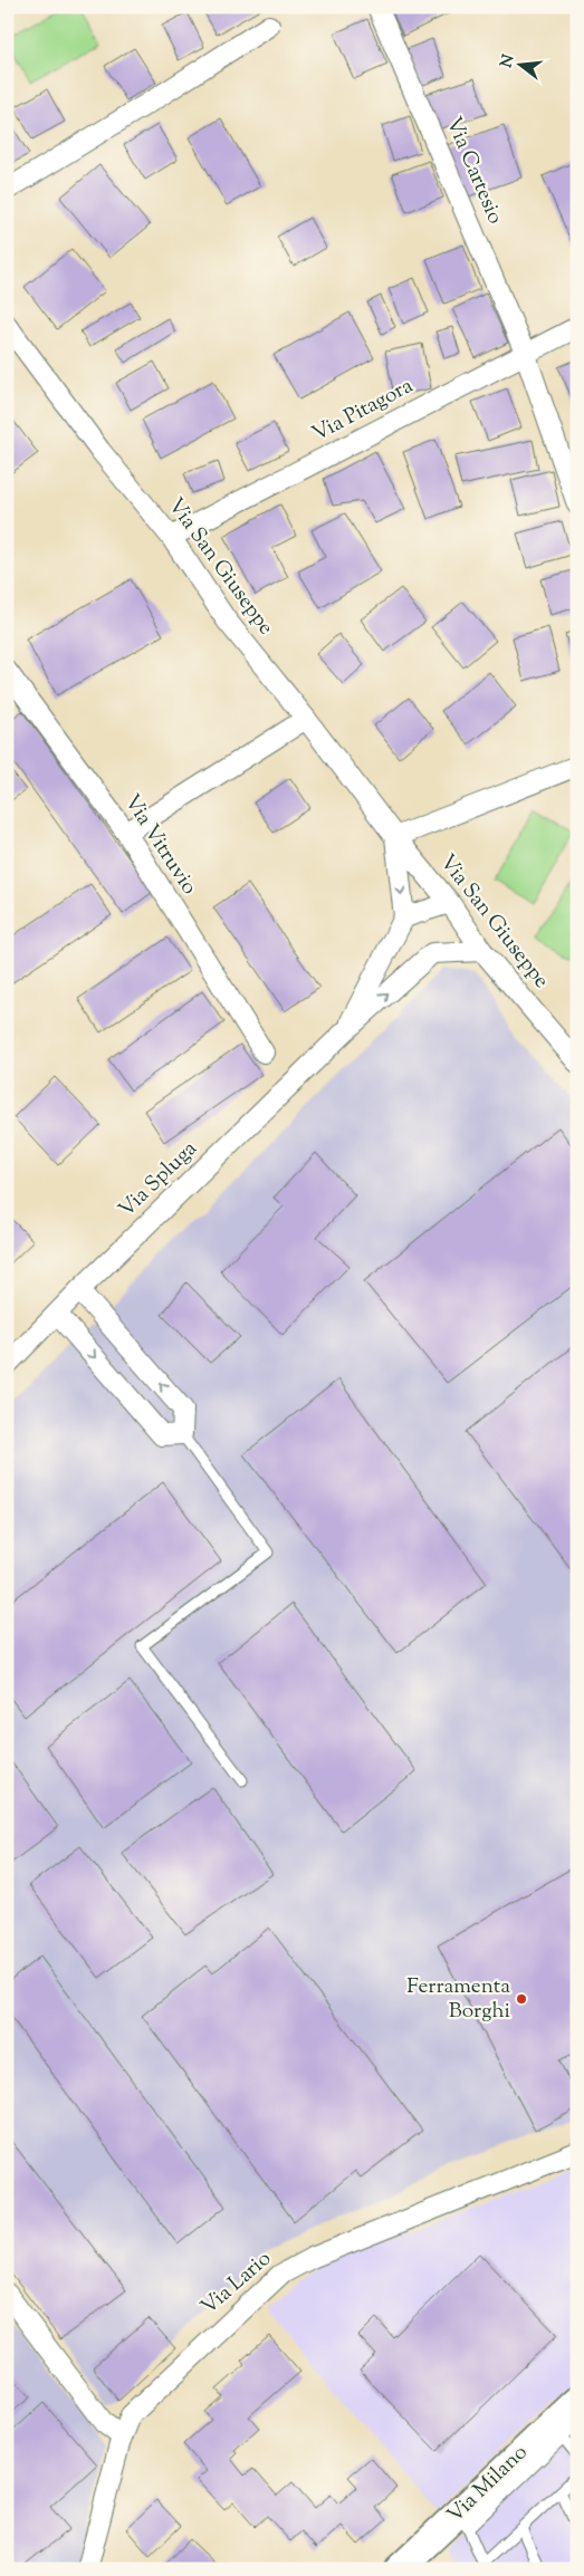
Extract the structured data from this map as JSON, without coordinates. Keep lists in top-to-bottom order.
{
  "streets": {
    "main road": ["Via Milano"],
    "street": [
      "Via Cartesio",
      "Via Pitagora",
      "Via San Giuseppe",
      "Via Vitruvio",
      "Via Spluga",
      "Via Lario"
    ]
  },
  "crossings": [
    ["Via Cartesio", "Via Pitagora"],
    ["Via Pitagora", "Via San Giuseppe"],
    ["Via San Giuseppe", "Via Spluga"]
  ],
  "places": ["Ferramenta Borghi"],
  "north": "left"
}
